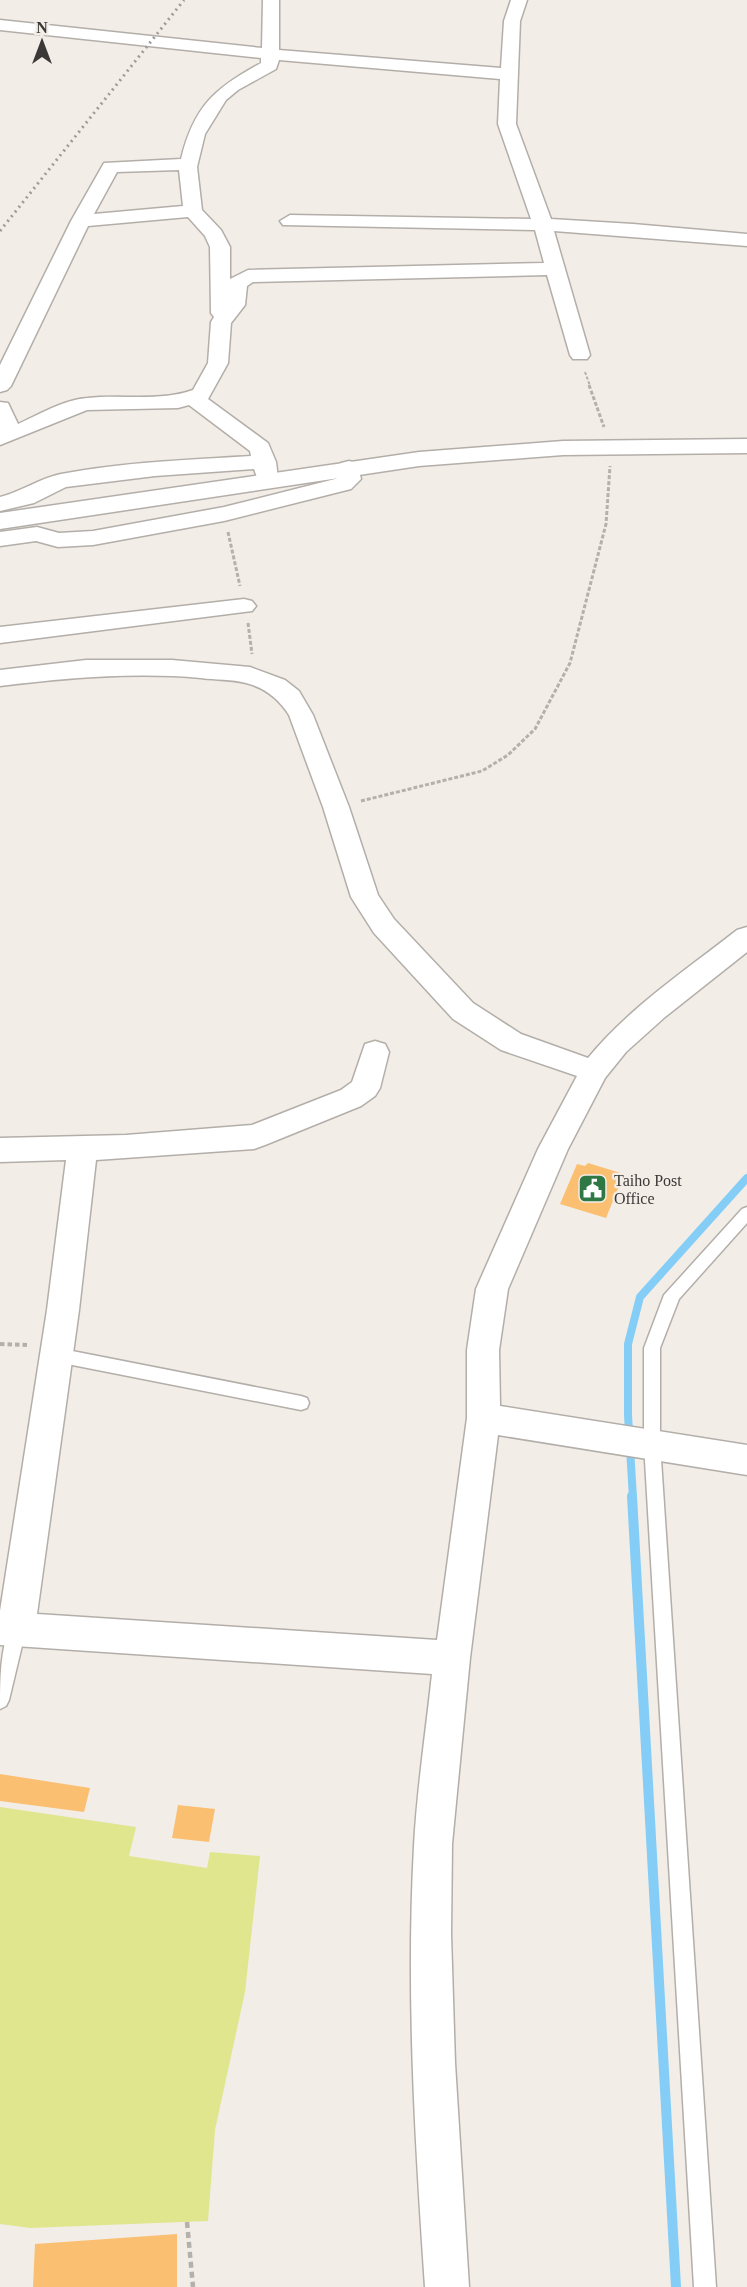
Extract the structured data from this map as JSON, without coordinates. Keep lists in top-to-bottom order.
{
  "places": {
    "public building": ["Taiho Post Office"]
  },
  "north": "top"
}
